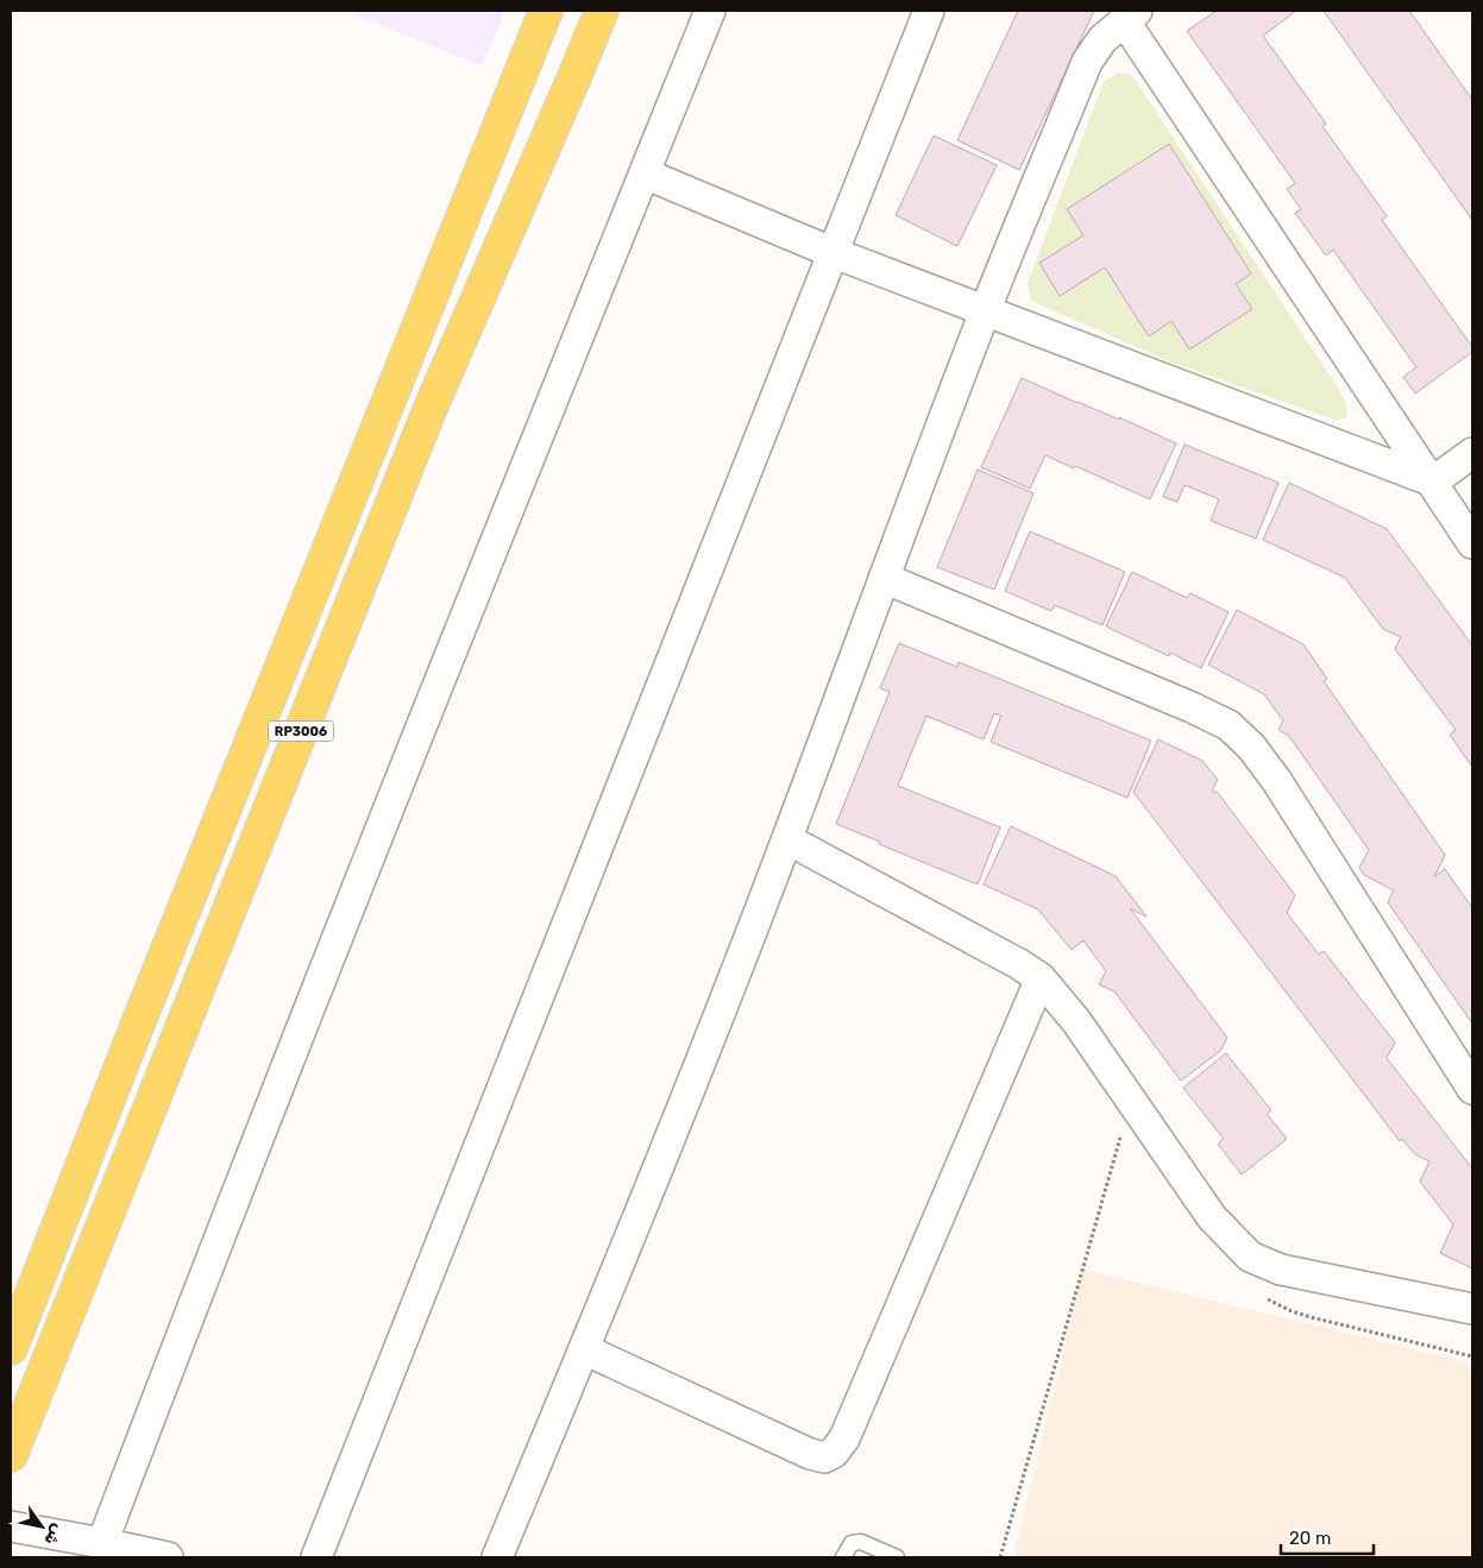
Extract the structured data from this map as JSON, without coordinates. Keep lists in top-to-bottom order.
{
  "streets": {
    "main road": ["RP3006"]
  },
  "scale_bar": "20 m",
  "north": "bottom right"
}
